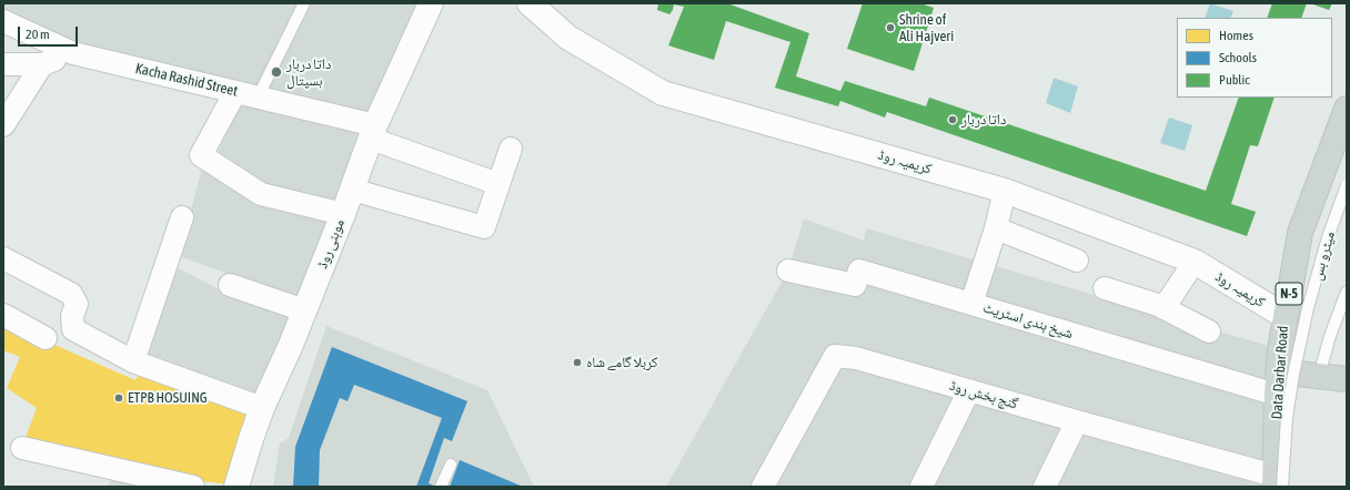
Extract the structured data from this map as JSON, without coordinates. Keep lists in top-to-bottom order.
{
  "streets": {
    "main road": ["N-5", "Data Darbar Road"],
    "street": [
      "Kacha Rashid Street",
      "کریمیہ روڈ",
      "موہنی روڈ",
      "شیخ ہندی اسٹریٹ",
      "گنج بخش روڈ"
    ],
    "lane": ["میٹرو بس"]
  },
  "crossings": [
    ["Kacha Rashid Street", "موہنی روڈ"],
    ["کریمیہ روڈ", "Data Darbar Road"],
    ["میٹرو بس", "Data Darbar Road"],
    ["میٹرو بس", "گنج بخش روڈ"],
    ["شیخ ہندی اسٹریٹ", "Data Darbar Road"],
    ["Data Darbar Road", "گنج بخش روڈ"]
  ],
  "places": [
    "Shrine of Ali Hajveri",
    "داتا دربار ہسپتال",
    "داتا دربار",
    "کربلا گامے شاہ",
    "ETPB HOSUING"
  ],
  "legend": ["Homes", "Schools", "Public"],
  "scale_bar": "20 m"
}
